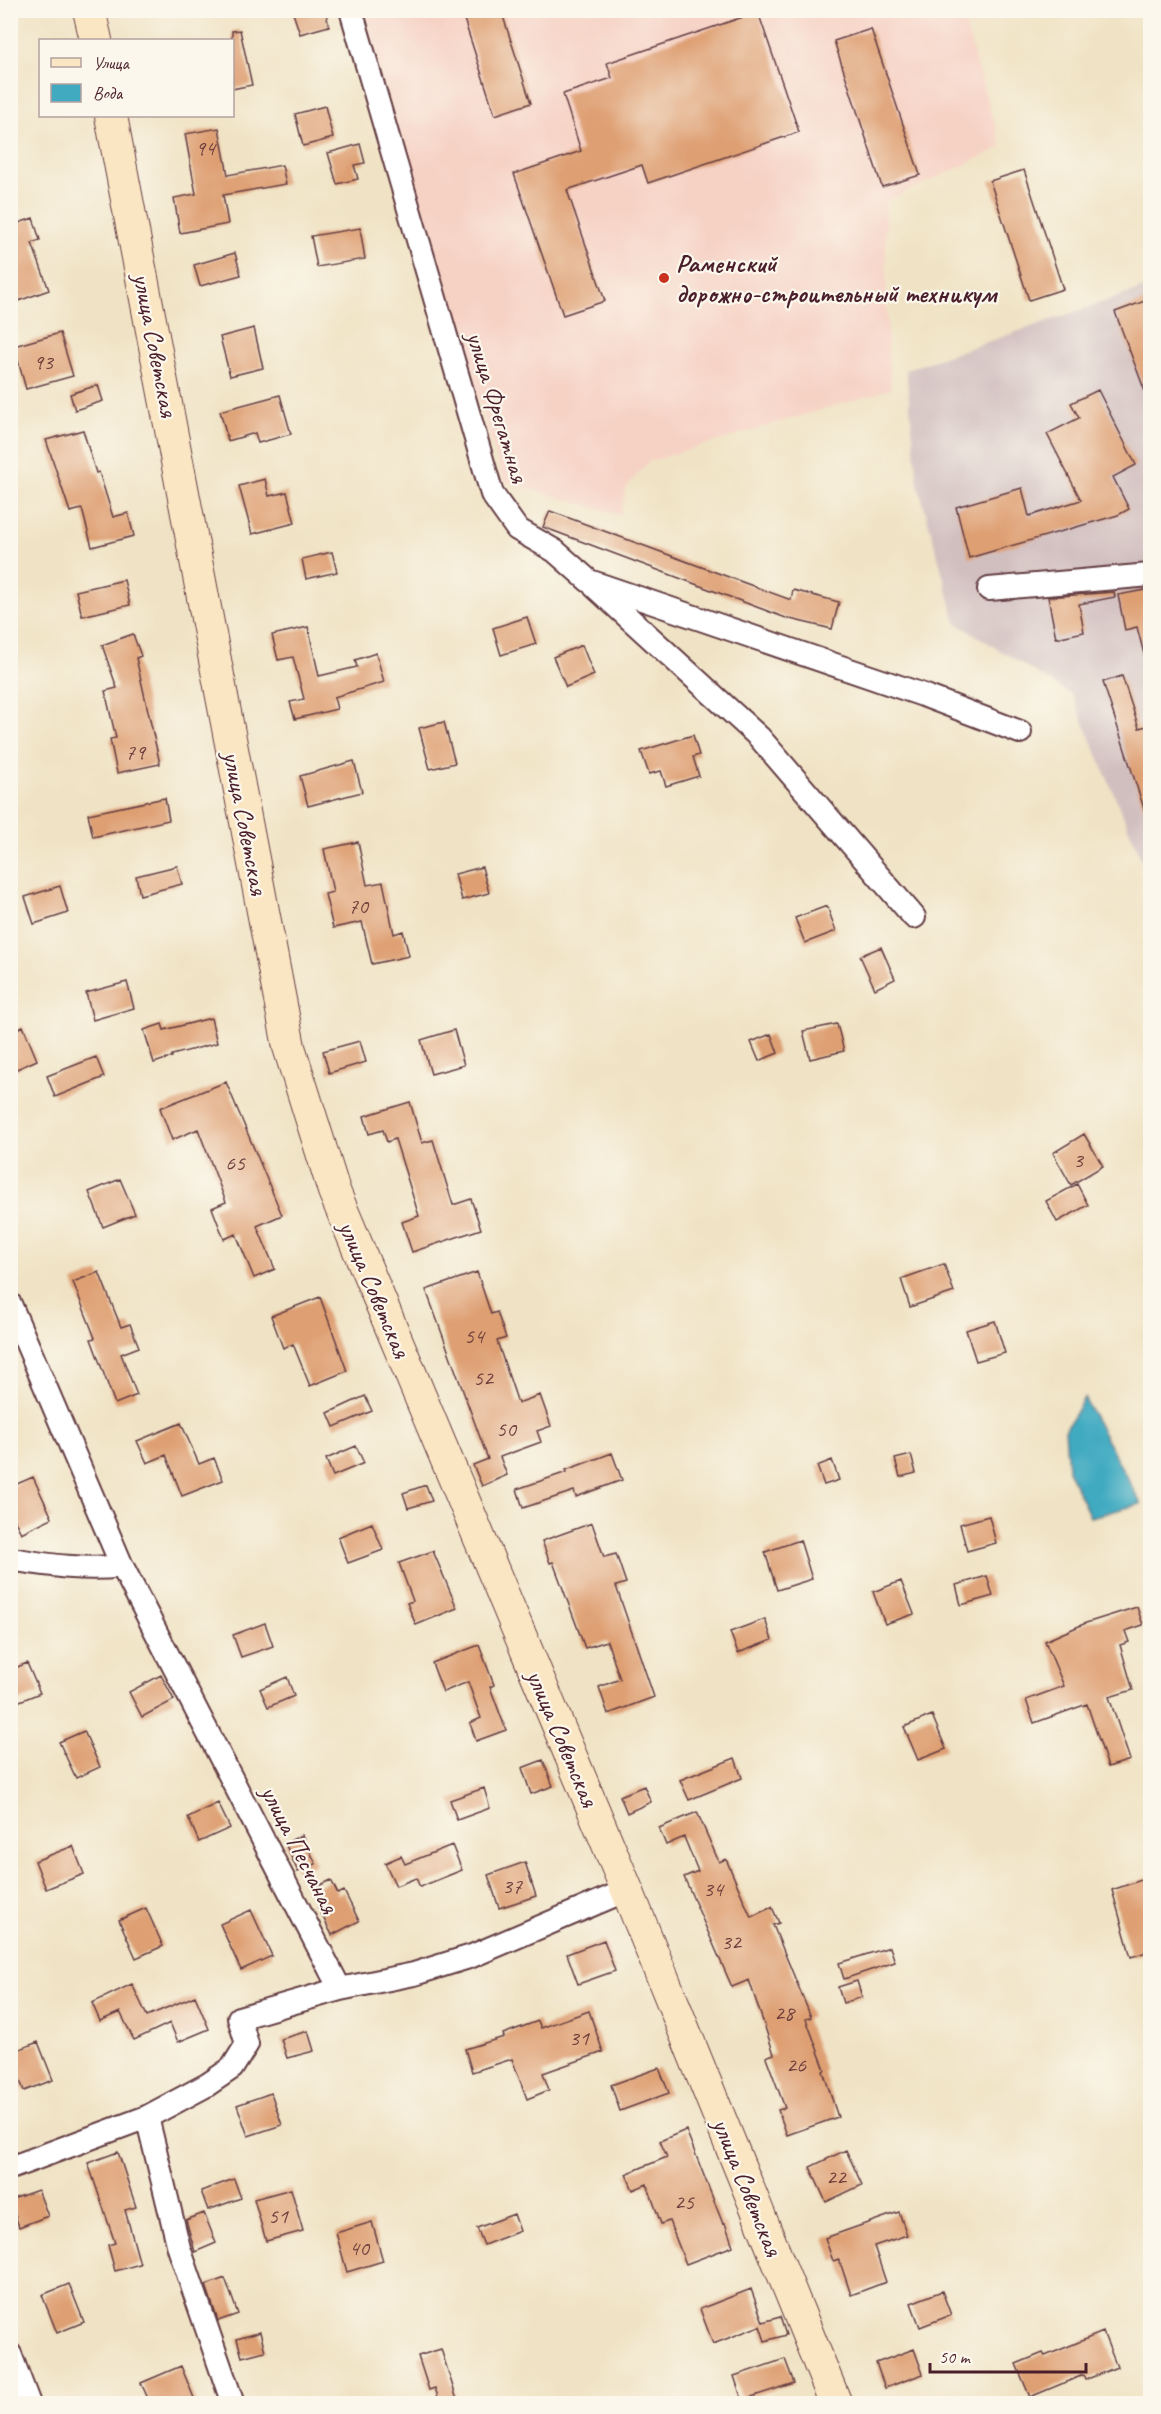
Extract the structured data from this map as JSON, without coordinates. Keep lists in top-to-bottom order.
{
  "streets": {
    "street": ["улица Советская", "улица Фрегатная", "улица Песчаная"]
  },
  "places": ["Раменский дорожно-строительный техникум"],
  "house_numbers": [
    "94",
    "93",
    "79",
    "70",
    "3",
    "65",
    "54",
    "52",
    "50",
    "37",
    "34",
    "32",
    "28",
    "31",
    "26",
    "22",
    "25",
    "51",
    "40"
  ],
  "legend": ["Улица", "Вода"],
  "scale_bar": "50 m"
}
